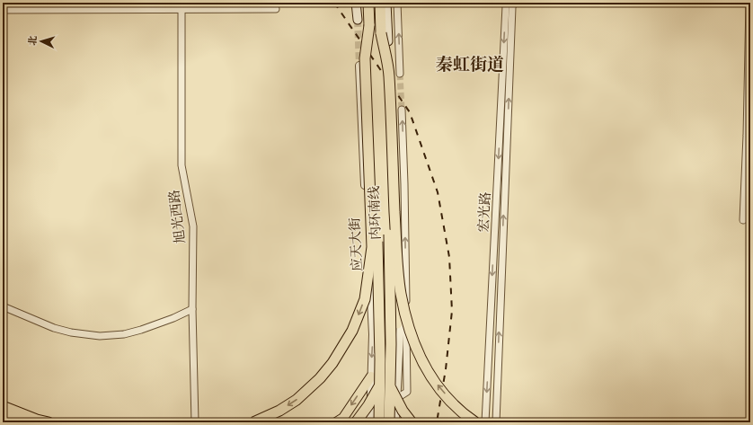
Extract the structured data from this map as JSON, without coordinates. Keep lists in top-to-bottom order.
{
  "streets": {
    "highway": ["内环南线"],
    "street": ["宏光路", "旭光西路", "应天大街"]
  },
  "districts": ["秦虹街道"],
  "north": "left"
}
